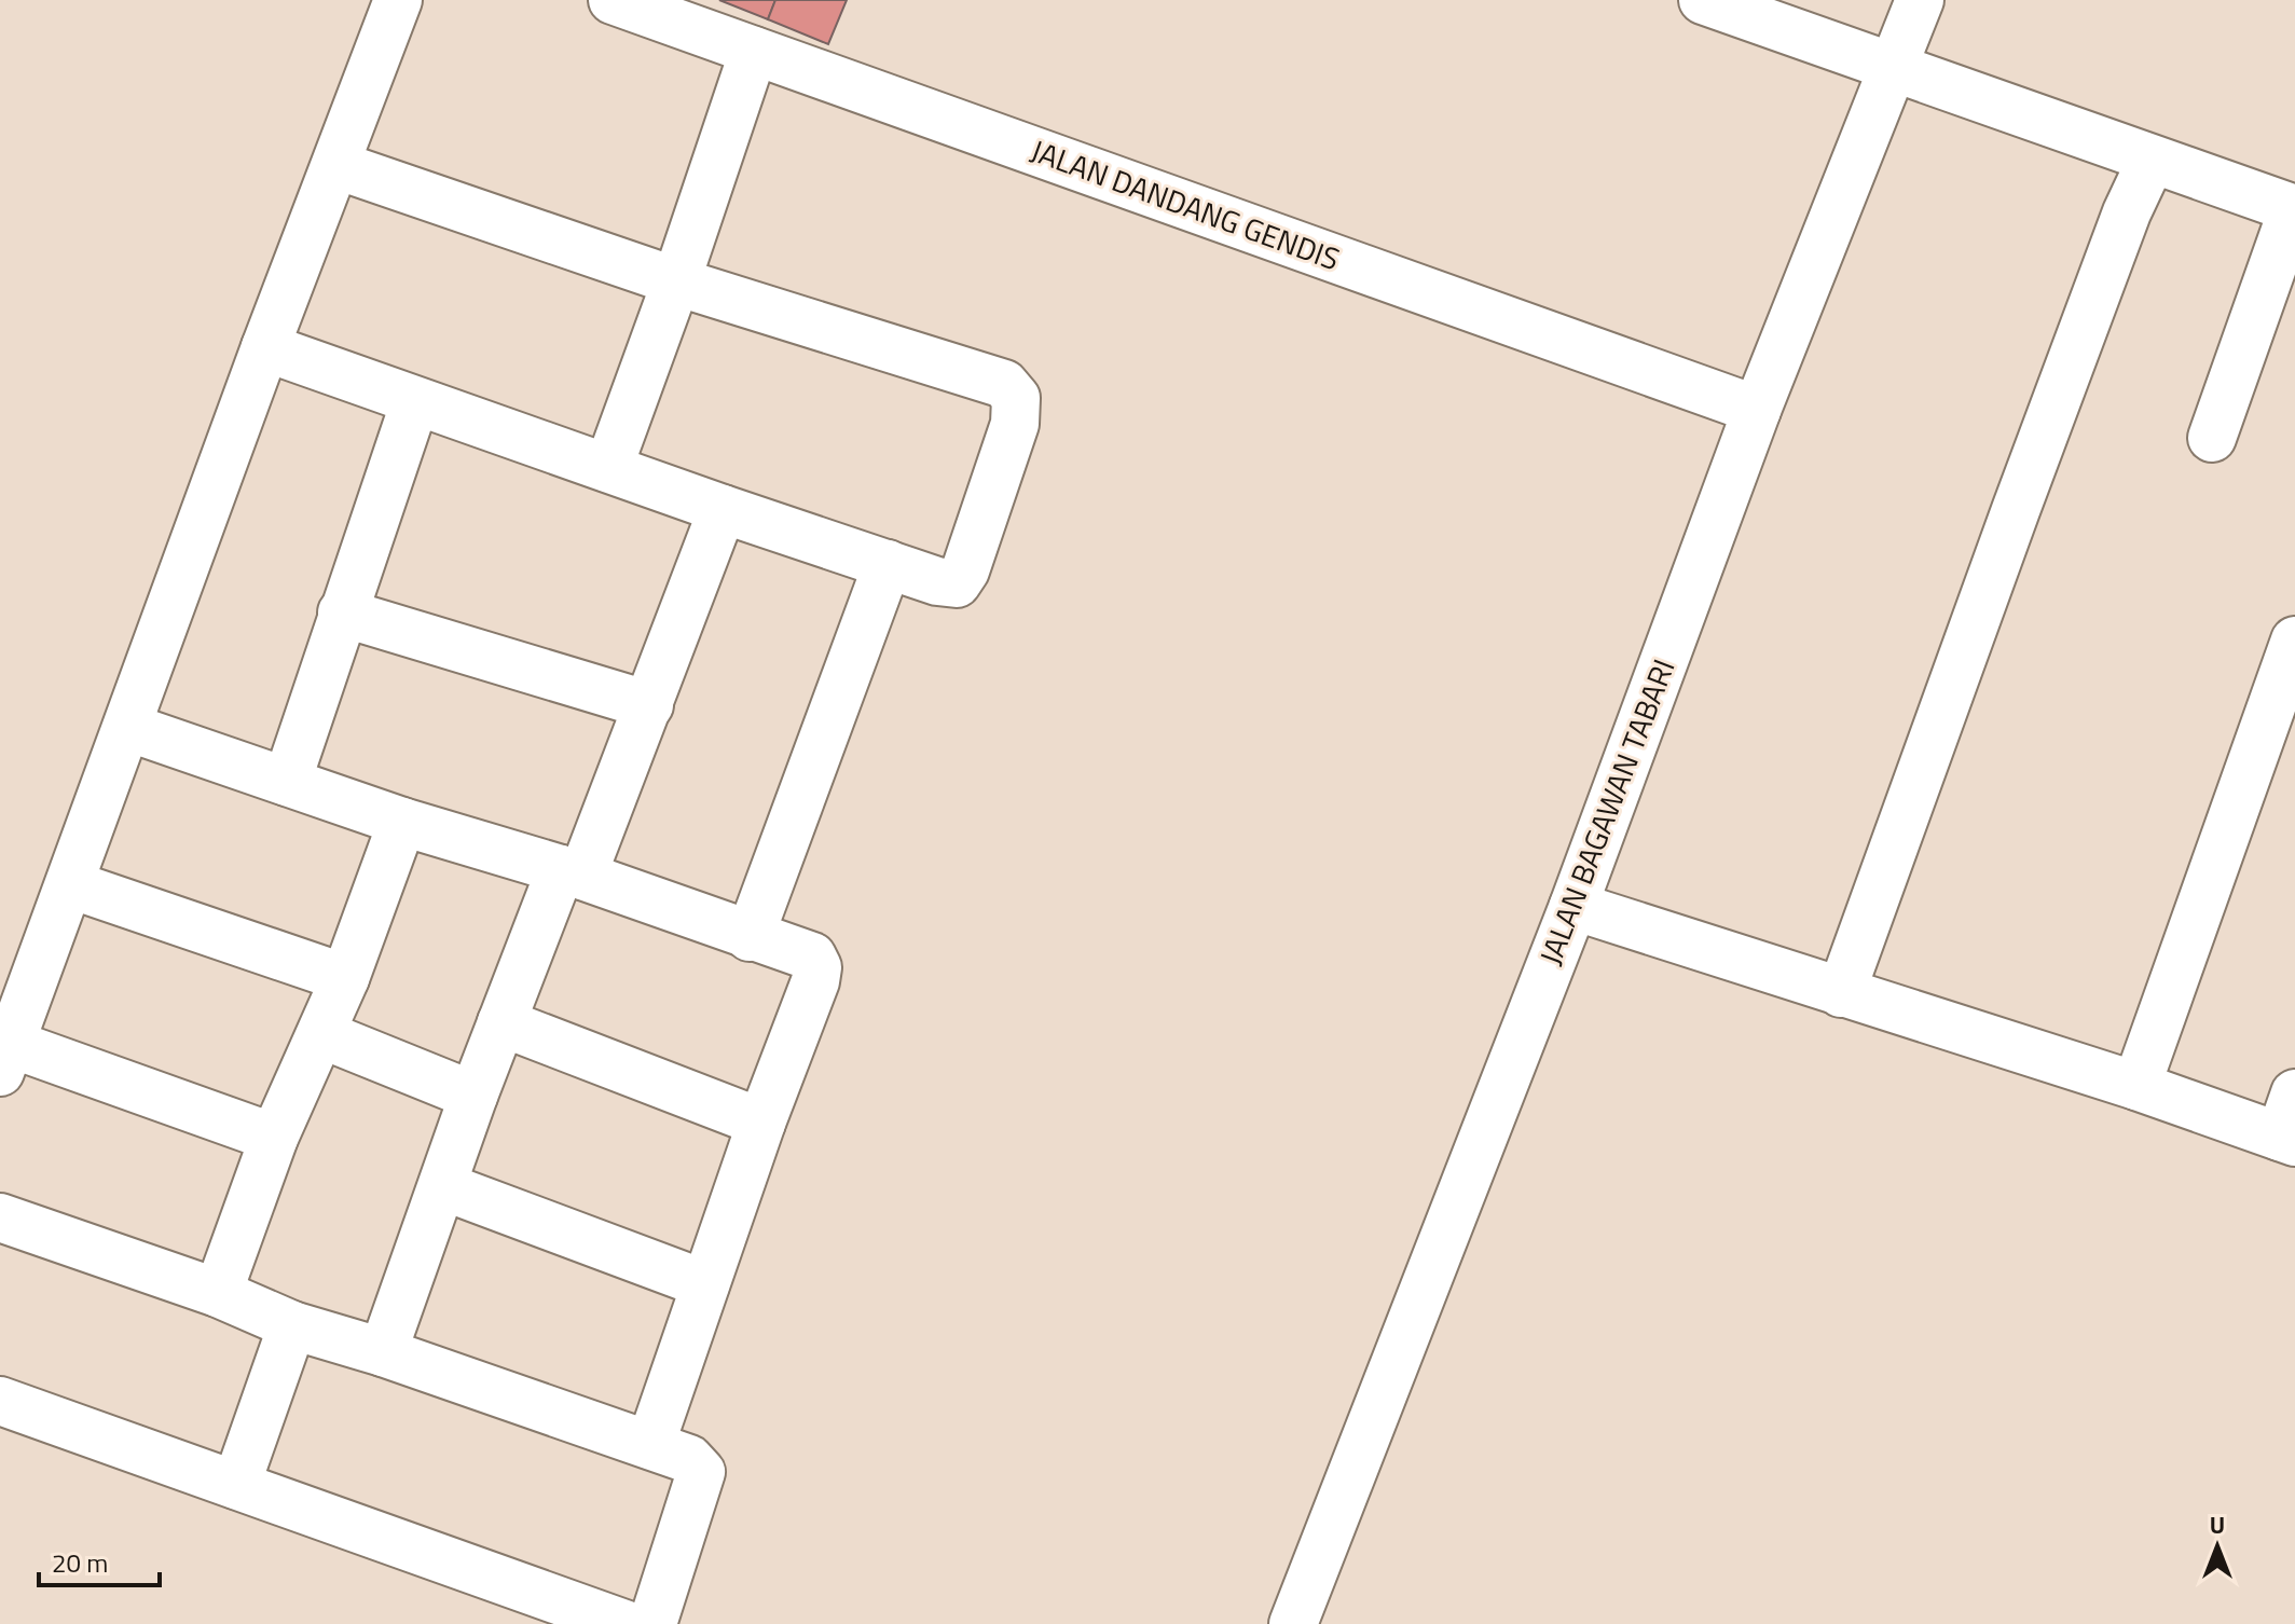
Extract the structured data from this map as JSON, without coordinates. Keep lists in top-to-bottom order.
{
  "streets": {
    "street": ["JALAN DANDANG GENDIS", "JALAN BAGAWAN TABARI"]
  },
  "crossings": [
    ["JALAN DANDANG GENDIS", "JALAN BAGAWAN TABARI"]
  ],
  "scale_bar": "20 m",
  "north": "top"
}
